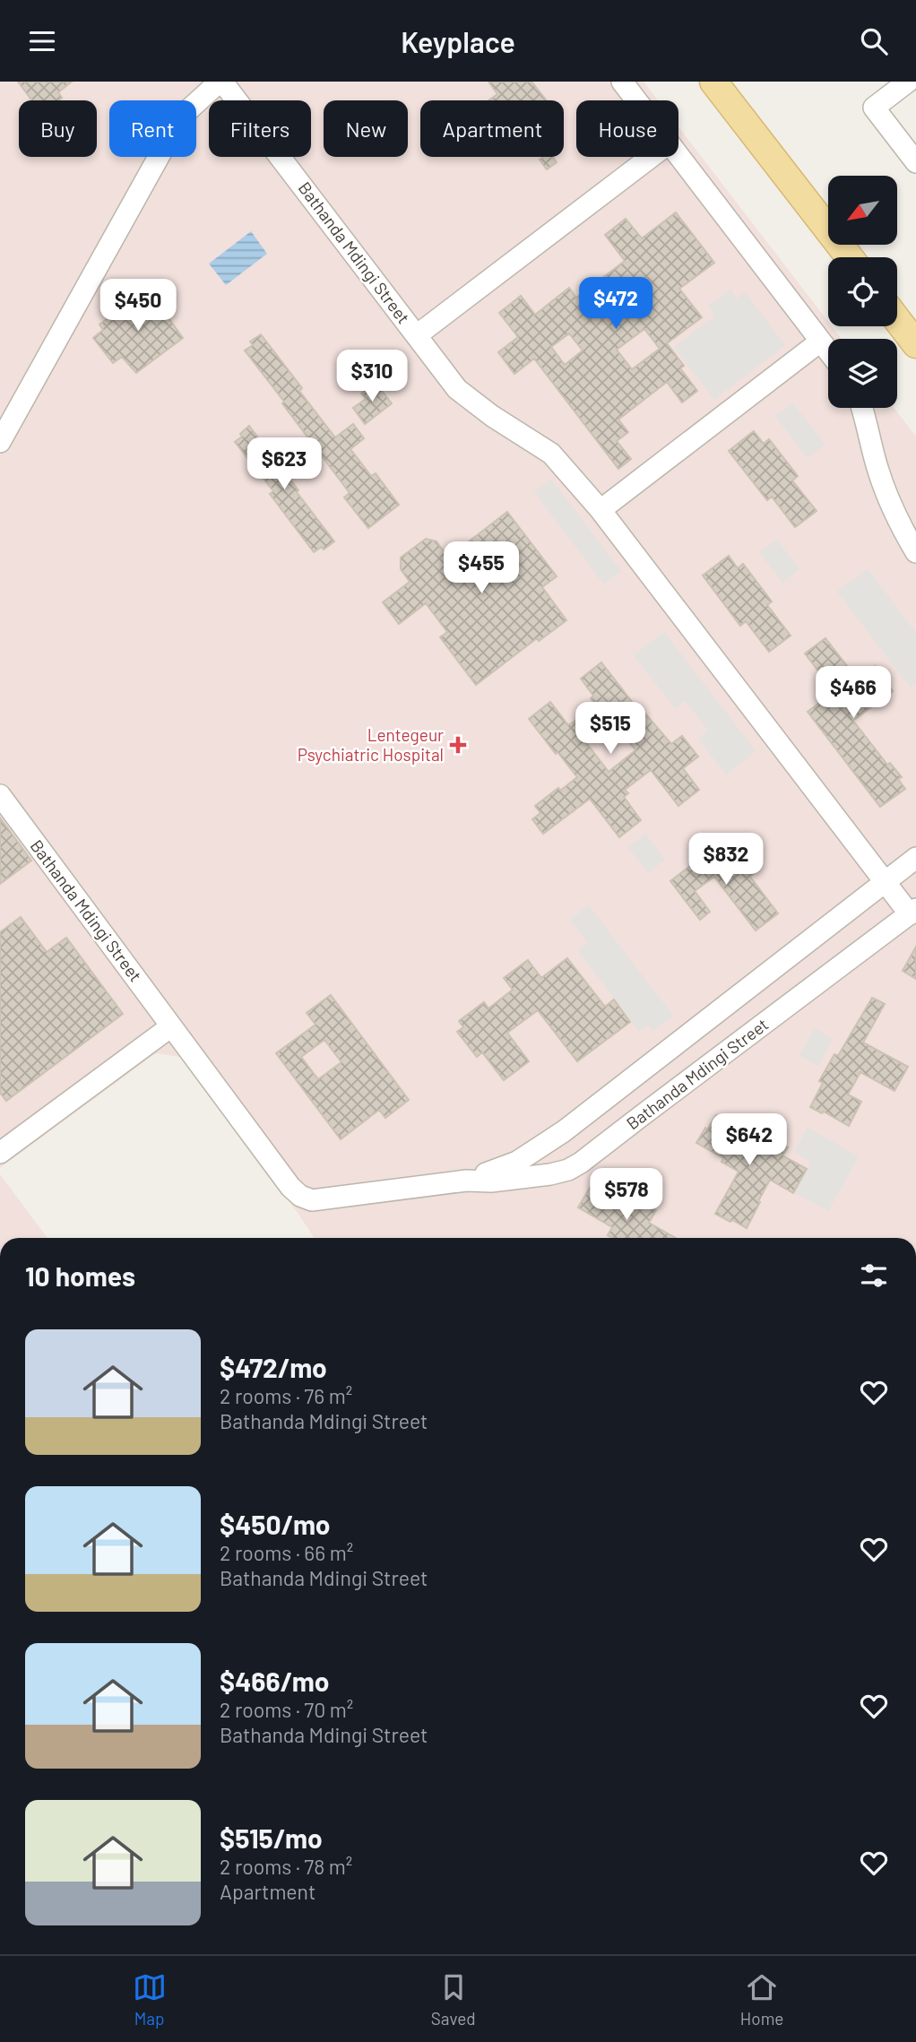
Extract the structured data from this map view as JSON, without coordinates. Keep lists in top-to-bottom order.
{
  "streets": {
    "street": ["Bathanda Mdingi Street"]
  },
  "places": {
    "health": ["Lentegeur Psychiatric Hospital"]
  },
  "north": "bottom left",
  "page": {
    "header": "Keyplace",
    "chip": [
      "Buy",
      "Rent",
      "Filters",
      "New",
      "Apartment",
      "House"
    ],
    "price": [
      "$472",
      "$450",
      "$310",
      "$623",
      "$455",
      "$466",
      "$515",
      "$832",
      "$642",
      "$578"
    ],
    "heading": "10 homes",
    "list": [
      {
        "name": "$472/mo",
        "note": "2 rooms · 76 m² · Bathanda Mdingi Street"
      },
      {
        "name": "$450/mo",
        "note": "2 rooms · 66 m² · Bathanda Mdingi Street"
      },
      {
        "name": "$466/mo",
        "note": "2 rooms · 70 m² · Bathanda Mdingi Street"
      },
      {
        "name": "$515/mo",
        "note": "2 rooms · 78 m² · Apartment"
      }
    ],
    "tabs": ["Map", "Saved", "Home"]
  }
}
